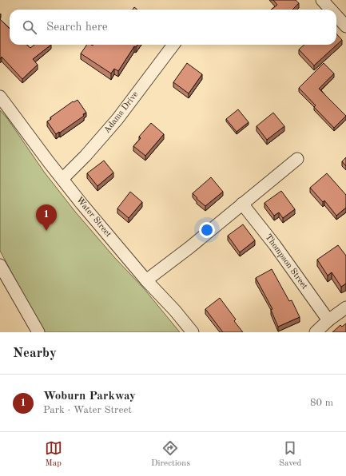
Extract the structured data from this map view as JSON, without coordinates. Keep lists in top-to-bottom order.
{
  "streets": {
    "street": ["Adams Drive", "Water Street", "Thompson Street"]
  },
  "crossings": [
    ["Adams Drive", "Water Street"]
  ],
  "page": {
    "search": "Search here",
    "pins": "1",
    "heading": "Nearby",
    "list": [
      {
        "mark": "1",
        "name": "Woburn Parkway",
        "note": "Park · Water Street",
        "value": "80 m"
      }
    ],
    "nav": ["Map", "Directions", "Saved"]
  }
}
